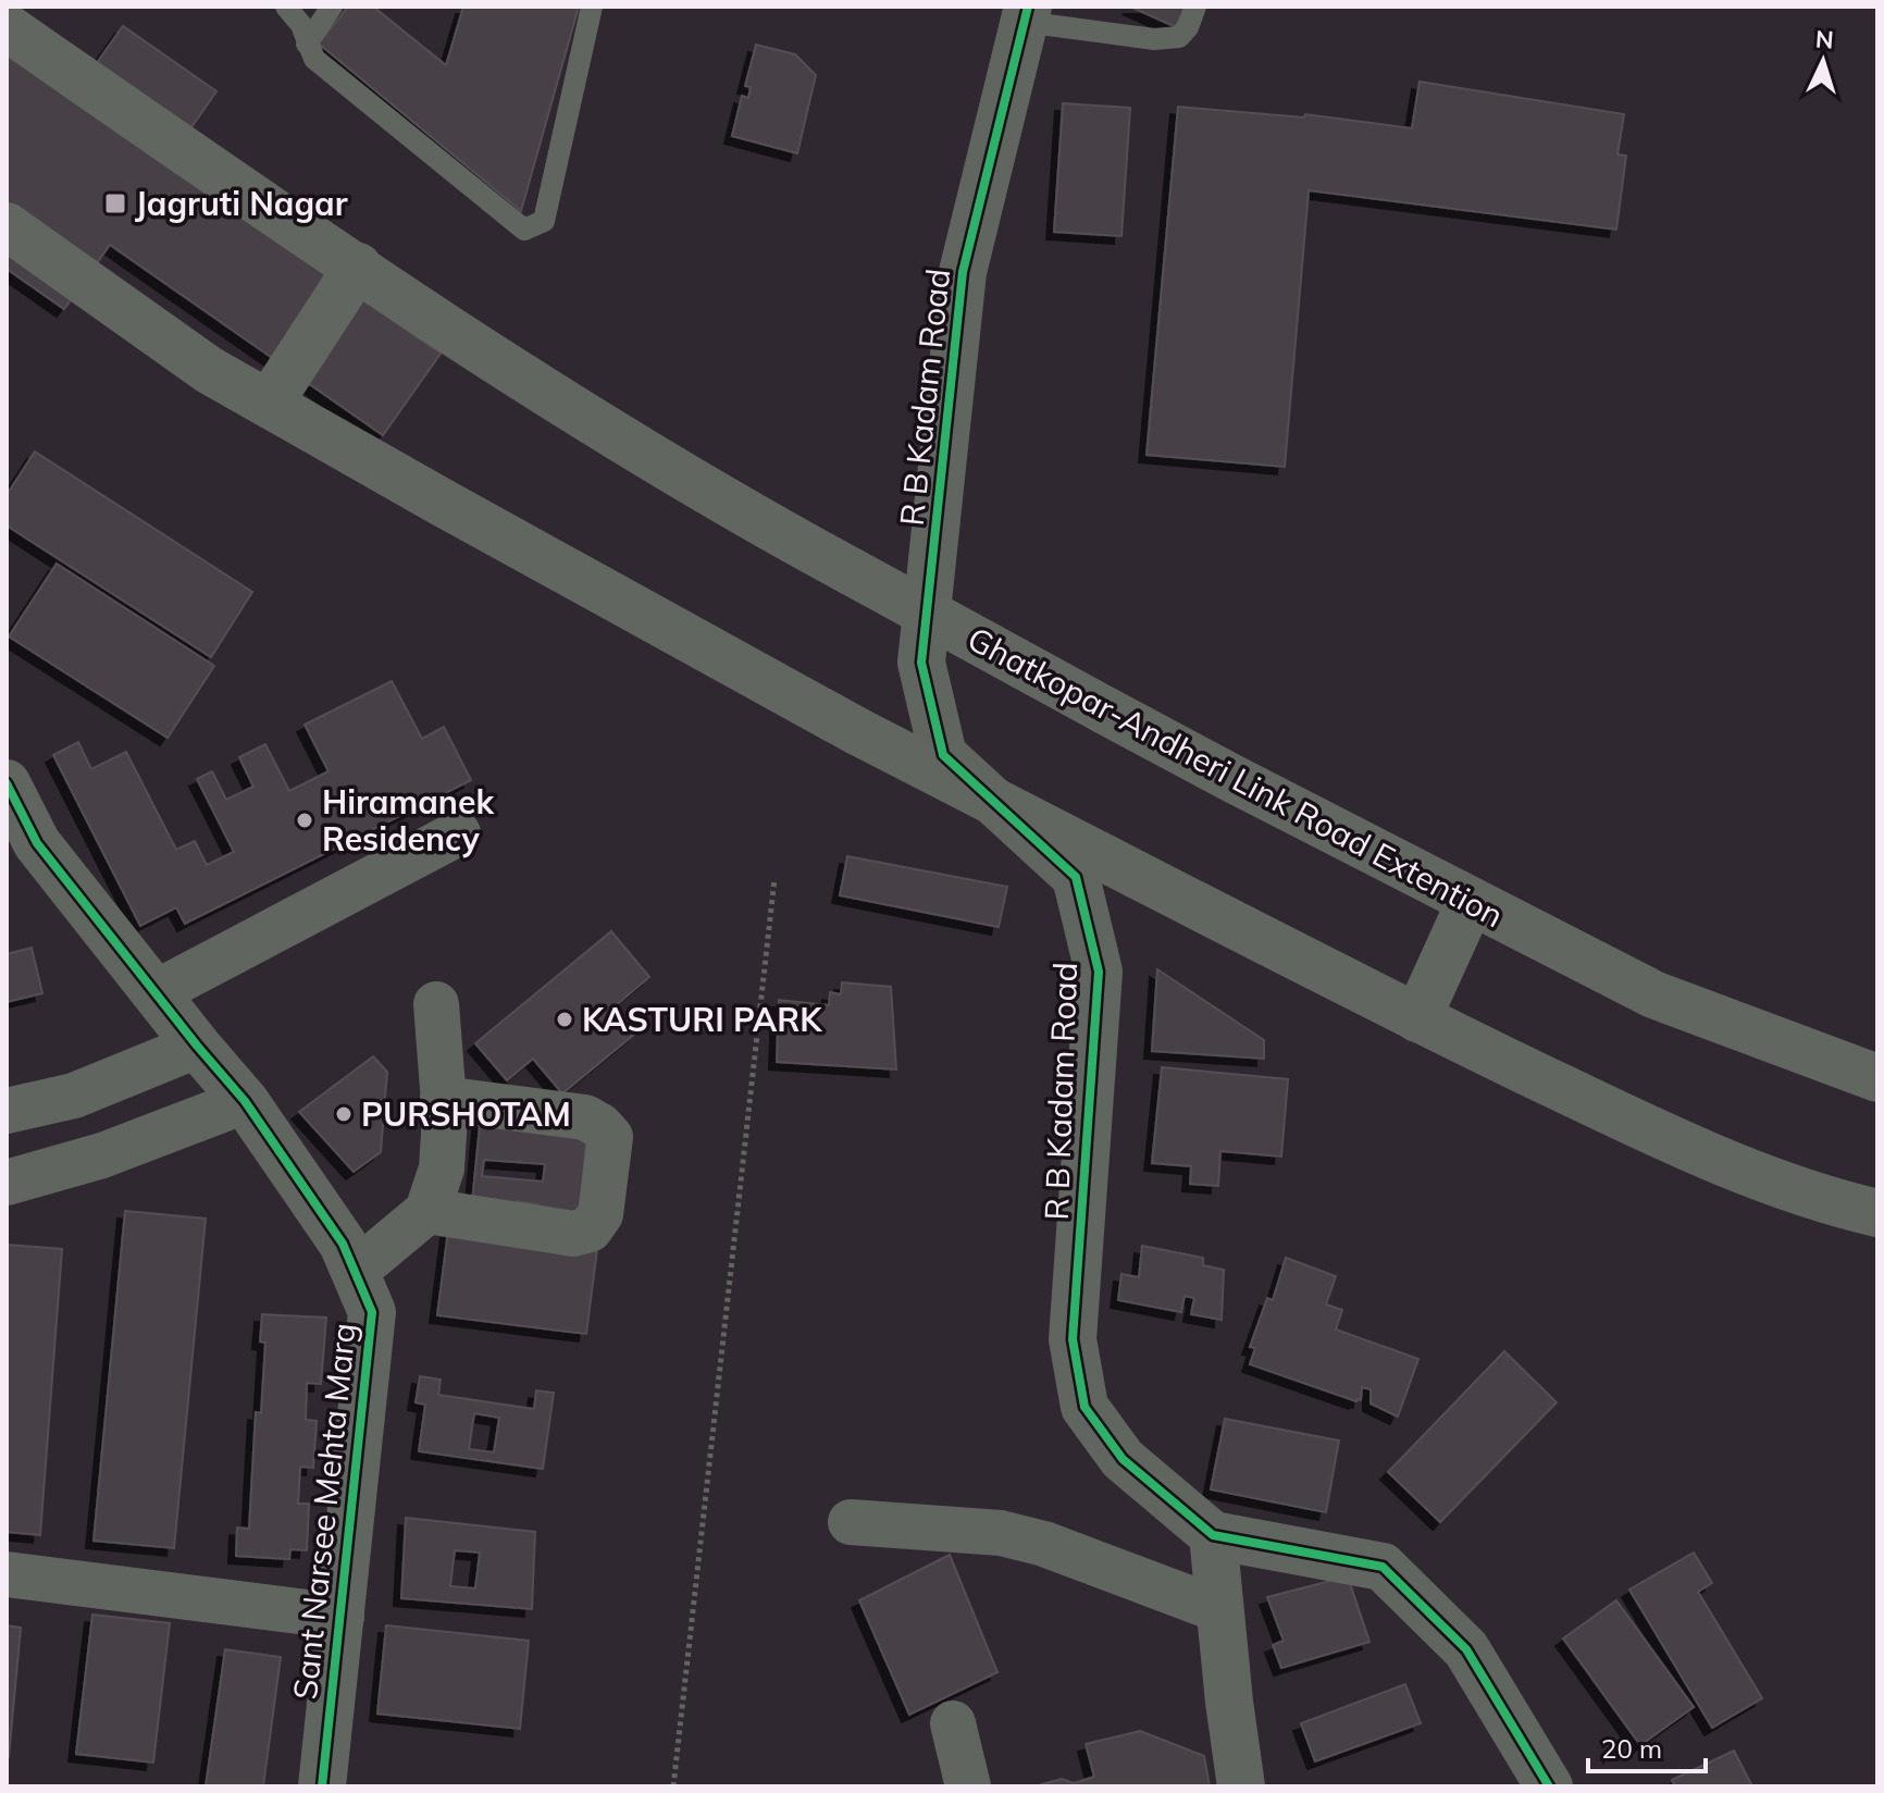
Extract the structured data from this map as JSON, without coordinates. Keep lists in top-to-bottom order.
{
  "streets": {
    "main road": ["Ghatkopar-Andheri Link Road Extention"],
    "street": ["R B Kadam Road", "Sant Narsee Mehta Marg"]
  },
  "places": {
    "transit": ["Jagruti Nagar"],
    "other": ["Hiramanek Residency", "KASTURI PARK", "PURSHOTAM"]
  },
  "scale_bar": "20 m",
  "north": "top"
}
